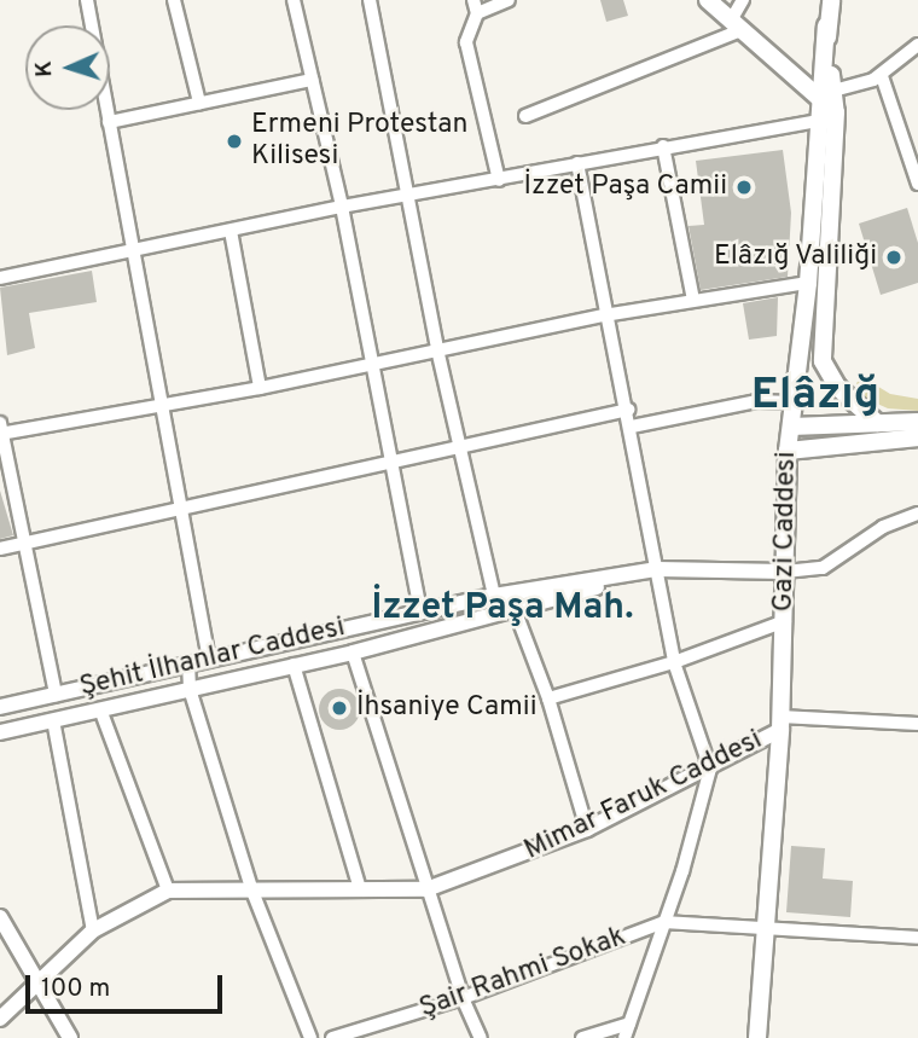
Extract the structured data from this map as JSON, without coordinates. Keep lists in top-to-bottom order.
{
  "streets": {
    "main road": ["Gazi Caddesi"],
    "street": ["Şehit İlhanlar Caddesi", "Mimar Faruk Caddesi", "Şair Rahmi Sokak"]
  },
  "crossings": [
    ["Gazi Caddesi", "Mimar Faruk Caddesi"]
  ],
  "districts": ["Elâzığ", "İzzet Paşa Mah."],
  "places": [
    "Ermeni Protestan Kilisesi",
    "İzzet Paşa Camii",
    "Elâzığ Valiliği",
    "İhsaniye Camii"
  ],
  "scale_bar": "100 m",
  "north": "left"
}
